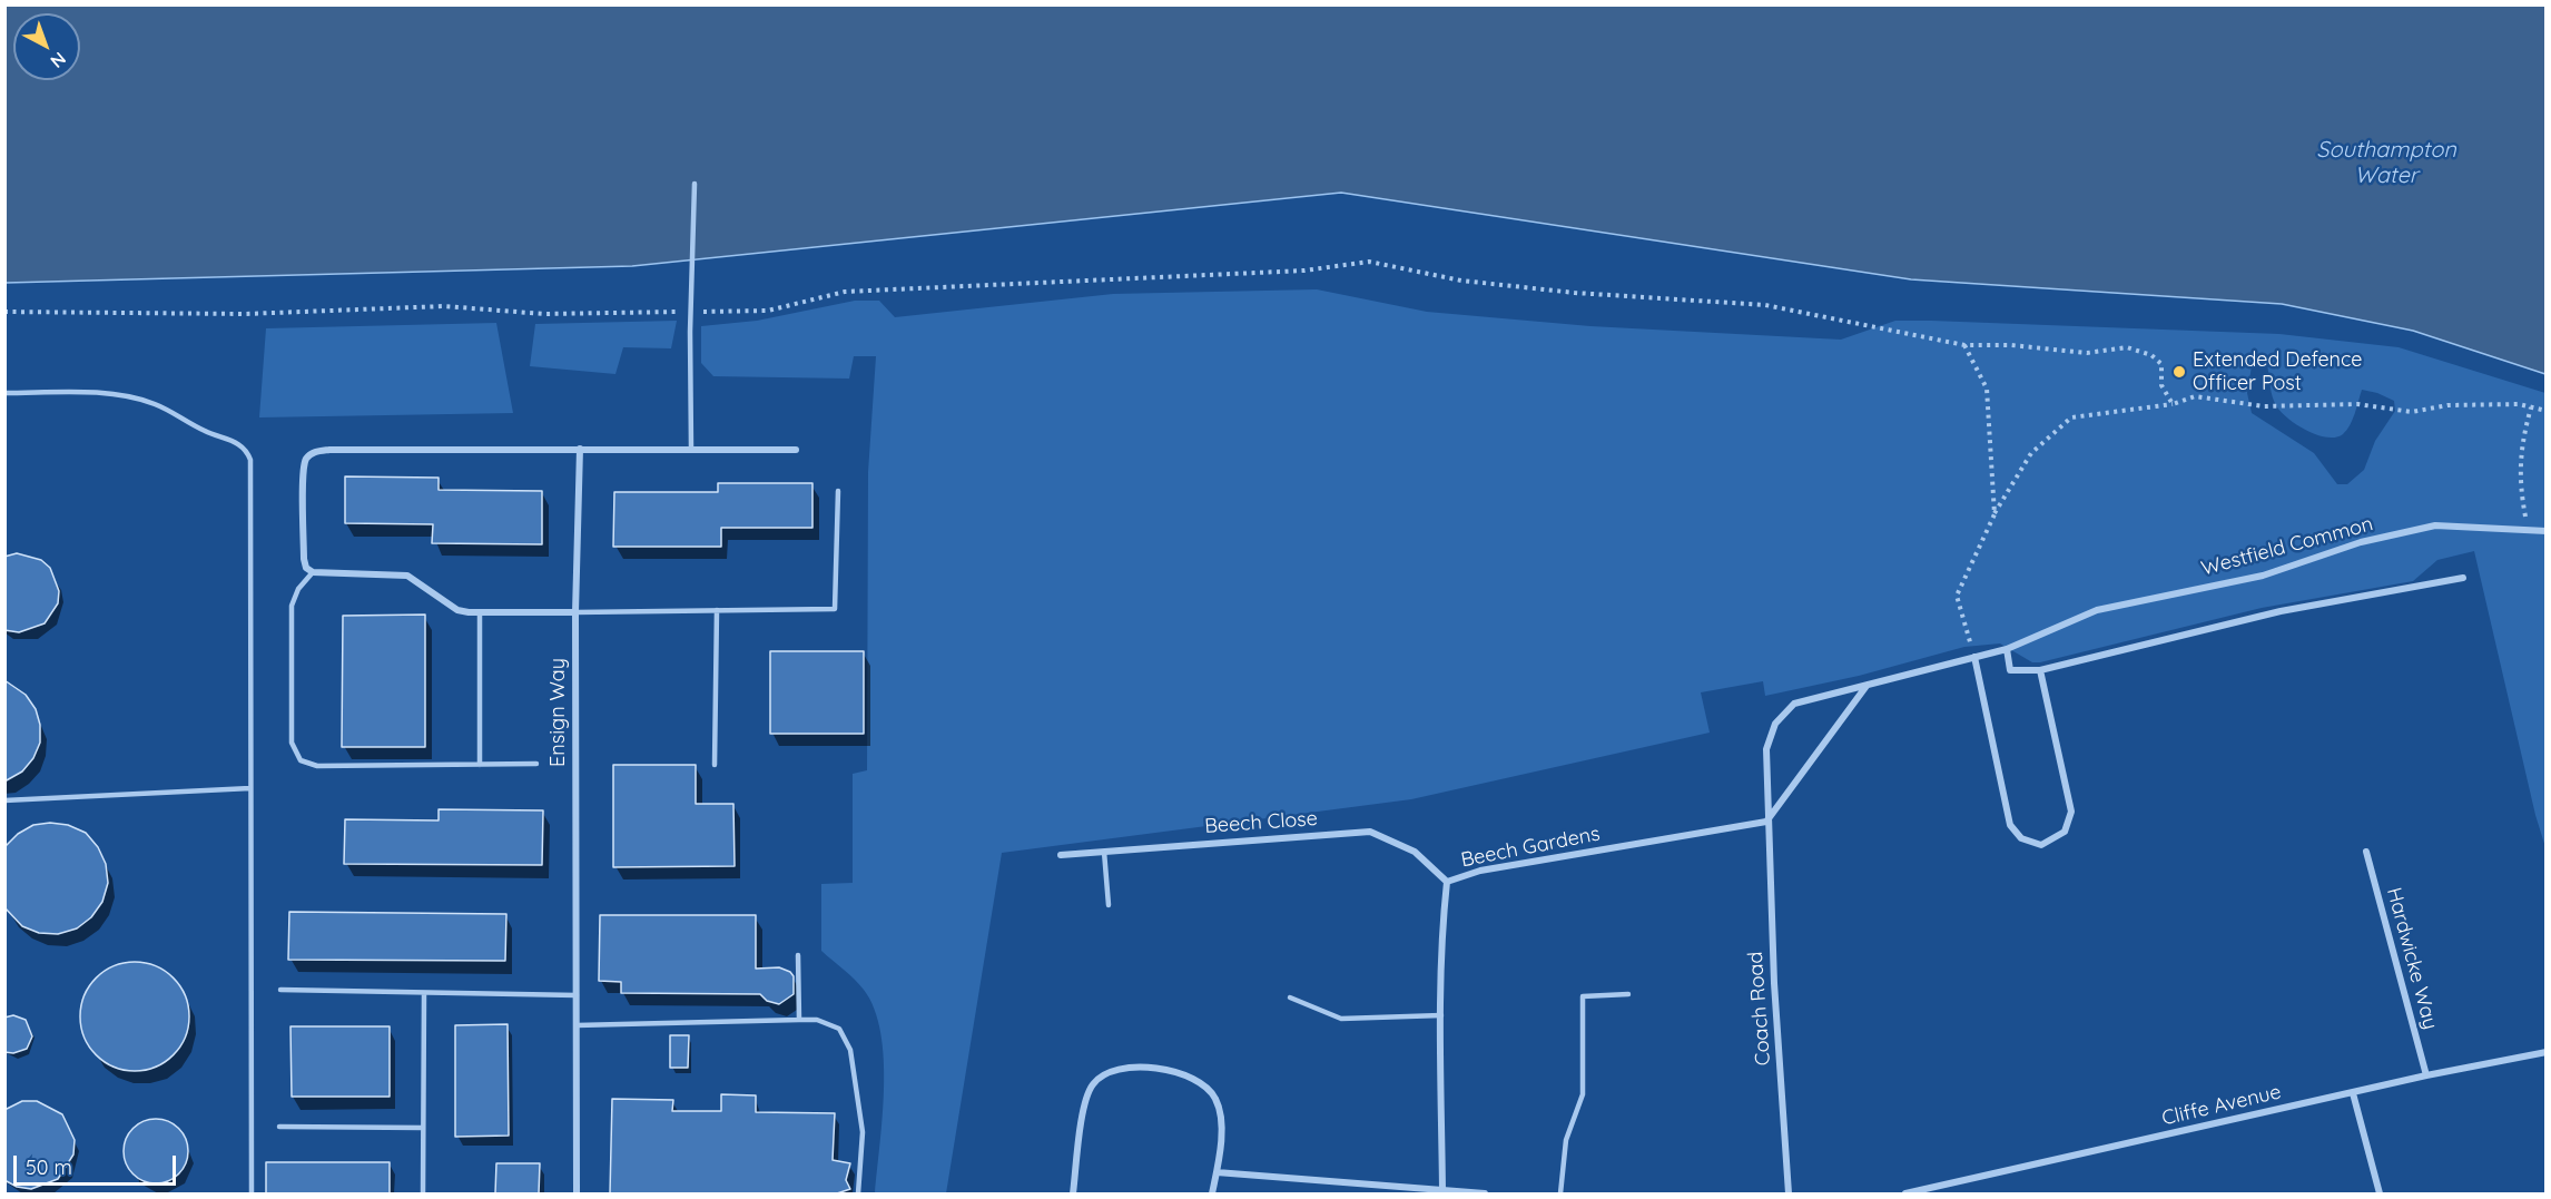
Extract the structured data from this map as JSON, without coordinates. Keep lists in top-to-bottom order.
{
  "streets": {
    "street": [
      "Westfield Common",
      "Ensign Way",
      "Beech Close",
      "Beech Gardens",
      "Hardwicke Way",
      "Coach Road",
      "Cliffe Avenue"
    ]
  },
  "crossings": [
    ["Westfield Common", "Coach Road"],
    ["Beech Close", "Beech Gardens"],
    ["Beech Gardens", "Coach Road"],
    ["Hardwicke Way", "Cliffe Avenue"]
  ],
  "water": ["Southampton Water"],
  "places": ["Extended Defence Officer Post"],
  "scale_bar": "50 m",
  "north": "bottom right"
}
